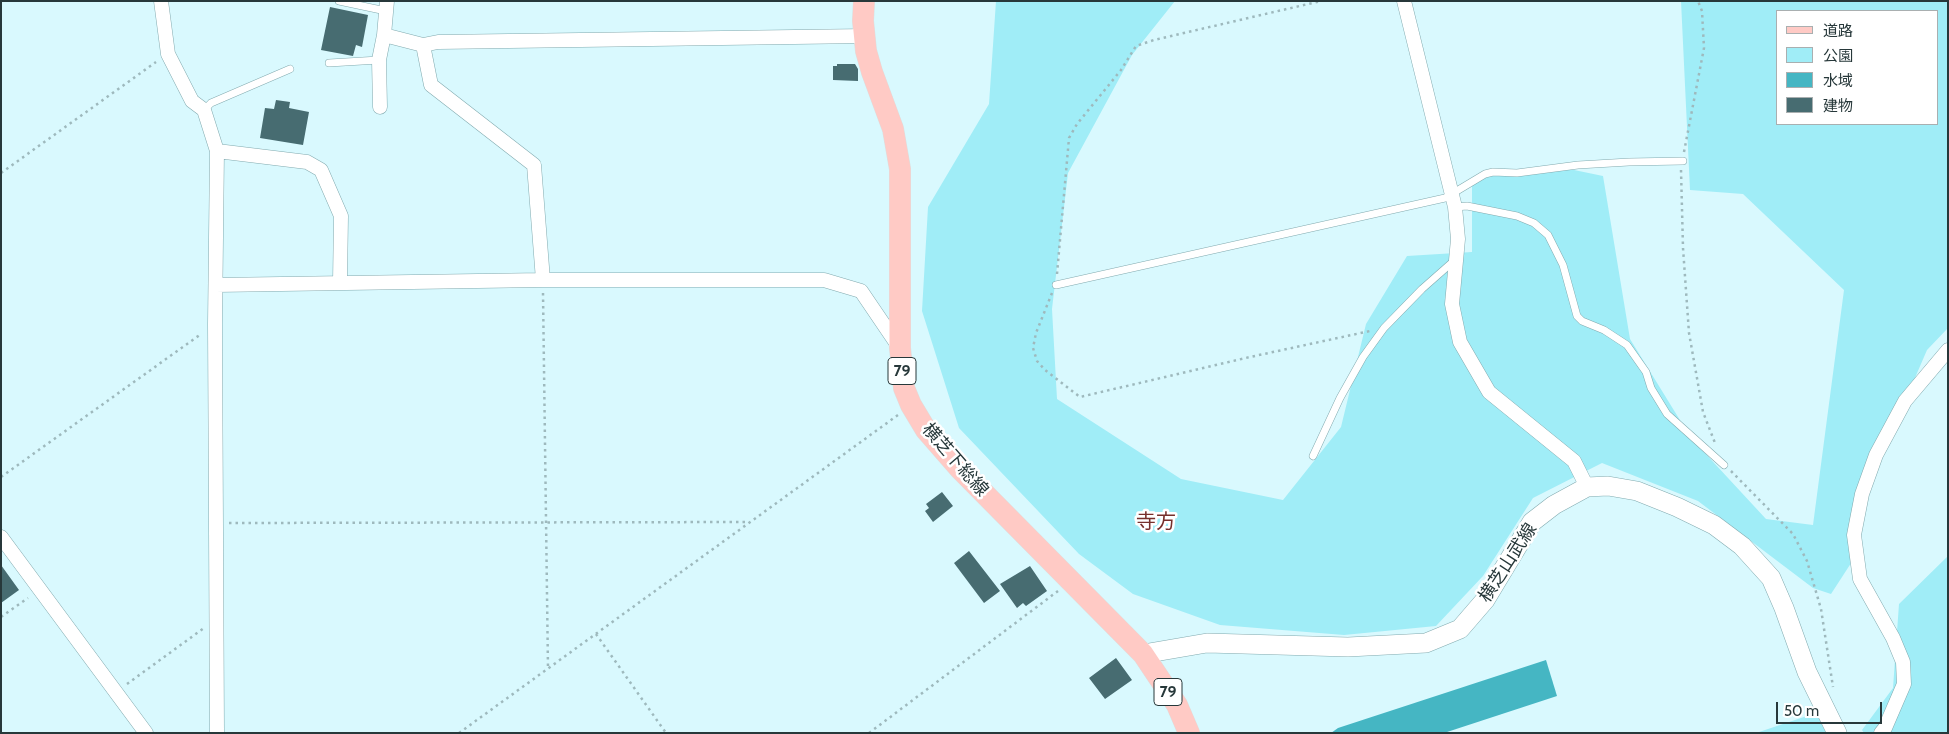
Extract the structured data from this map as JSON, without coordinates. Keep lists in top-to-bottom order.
{
  "streets": {
    "main road": ["79", "横芝下総線", "横芝山武線"]
  },
  "crossings": [
    ["横芝下総線", "横芝山武線"]
  ],
  "districts": ["寺方"],
  "legend": [
    "道路",
    "公園",
    "水域",
    "建物"
  ],
  "scale_bar": "50 m"
}
